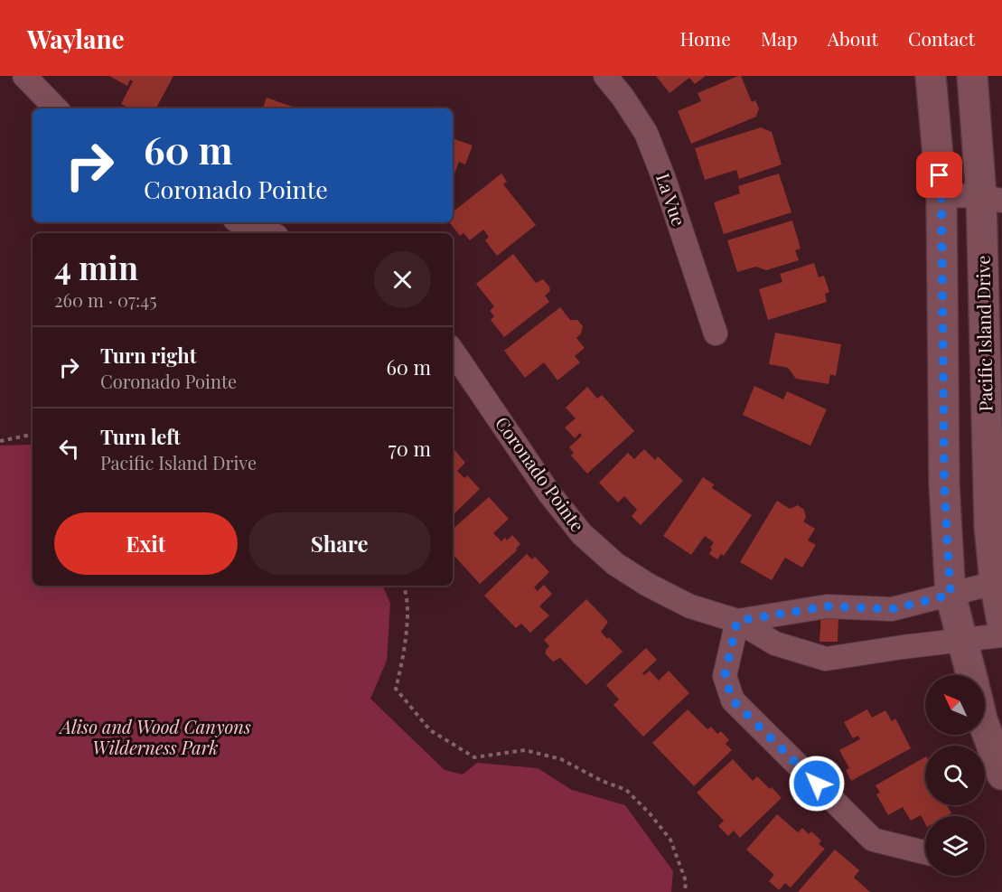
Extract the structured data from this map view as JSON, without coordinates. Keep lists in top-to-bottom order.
{
  "streets": {
    "main road": ["Pacific Island Drive"],
    "street": ["La Vue", "Coronado Pointe"]
  },
  "crossings": [
    ["Pacific Island Drive", "Coronado Pointe"]
  ],
  "parks": ["Aliso and Wood Canyons Wilderness Park"],
  "north": "top left",
  "page": {
    "header": "Waylane",
    "nav": [
      "Home",
      "Map",
      "About",
      "Contact"
    ],
    "turn": ["60 m", "Coronado Pointe"],
    "heading": ["4 min", "260 m · 07:45"],
    "list": [
      {
        "name": "Turn right",
        "note": "Coronado Pointe",
        "value": "60 m"
      },
      {
        "name": "Turn left",
        "note": "Pacific Island Drive",
        "value": "70 m"
      }
    ],
    "buttons": ["Exit", "Share"]
  }
}
